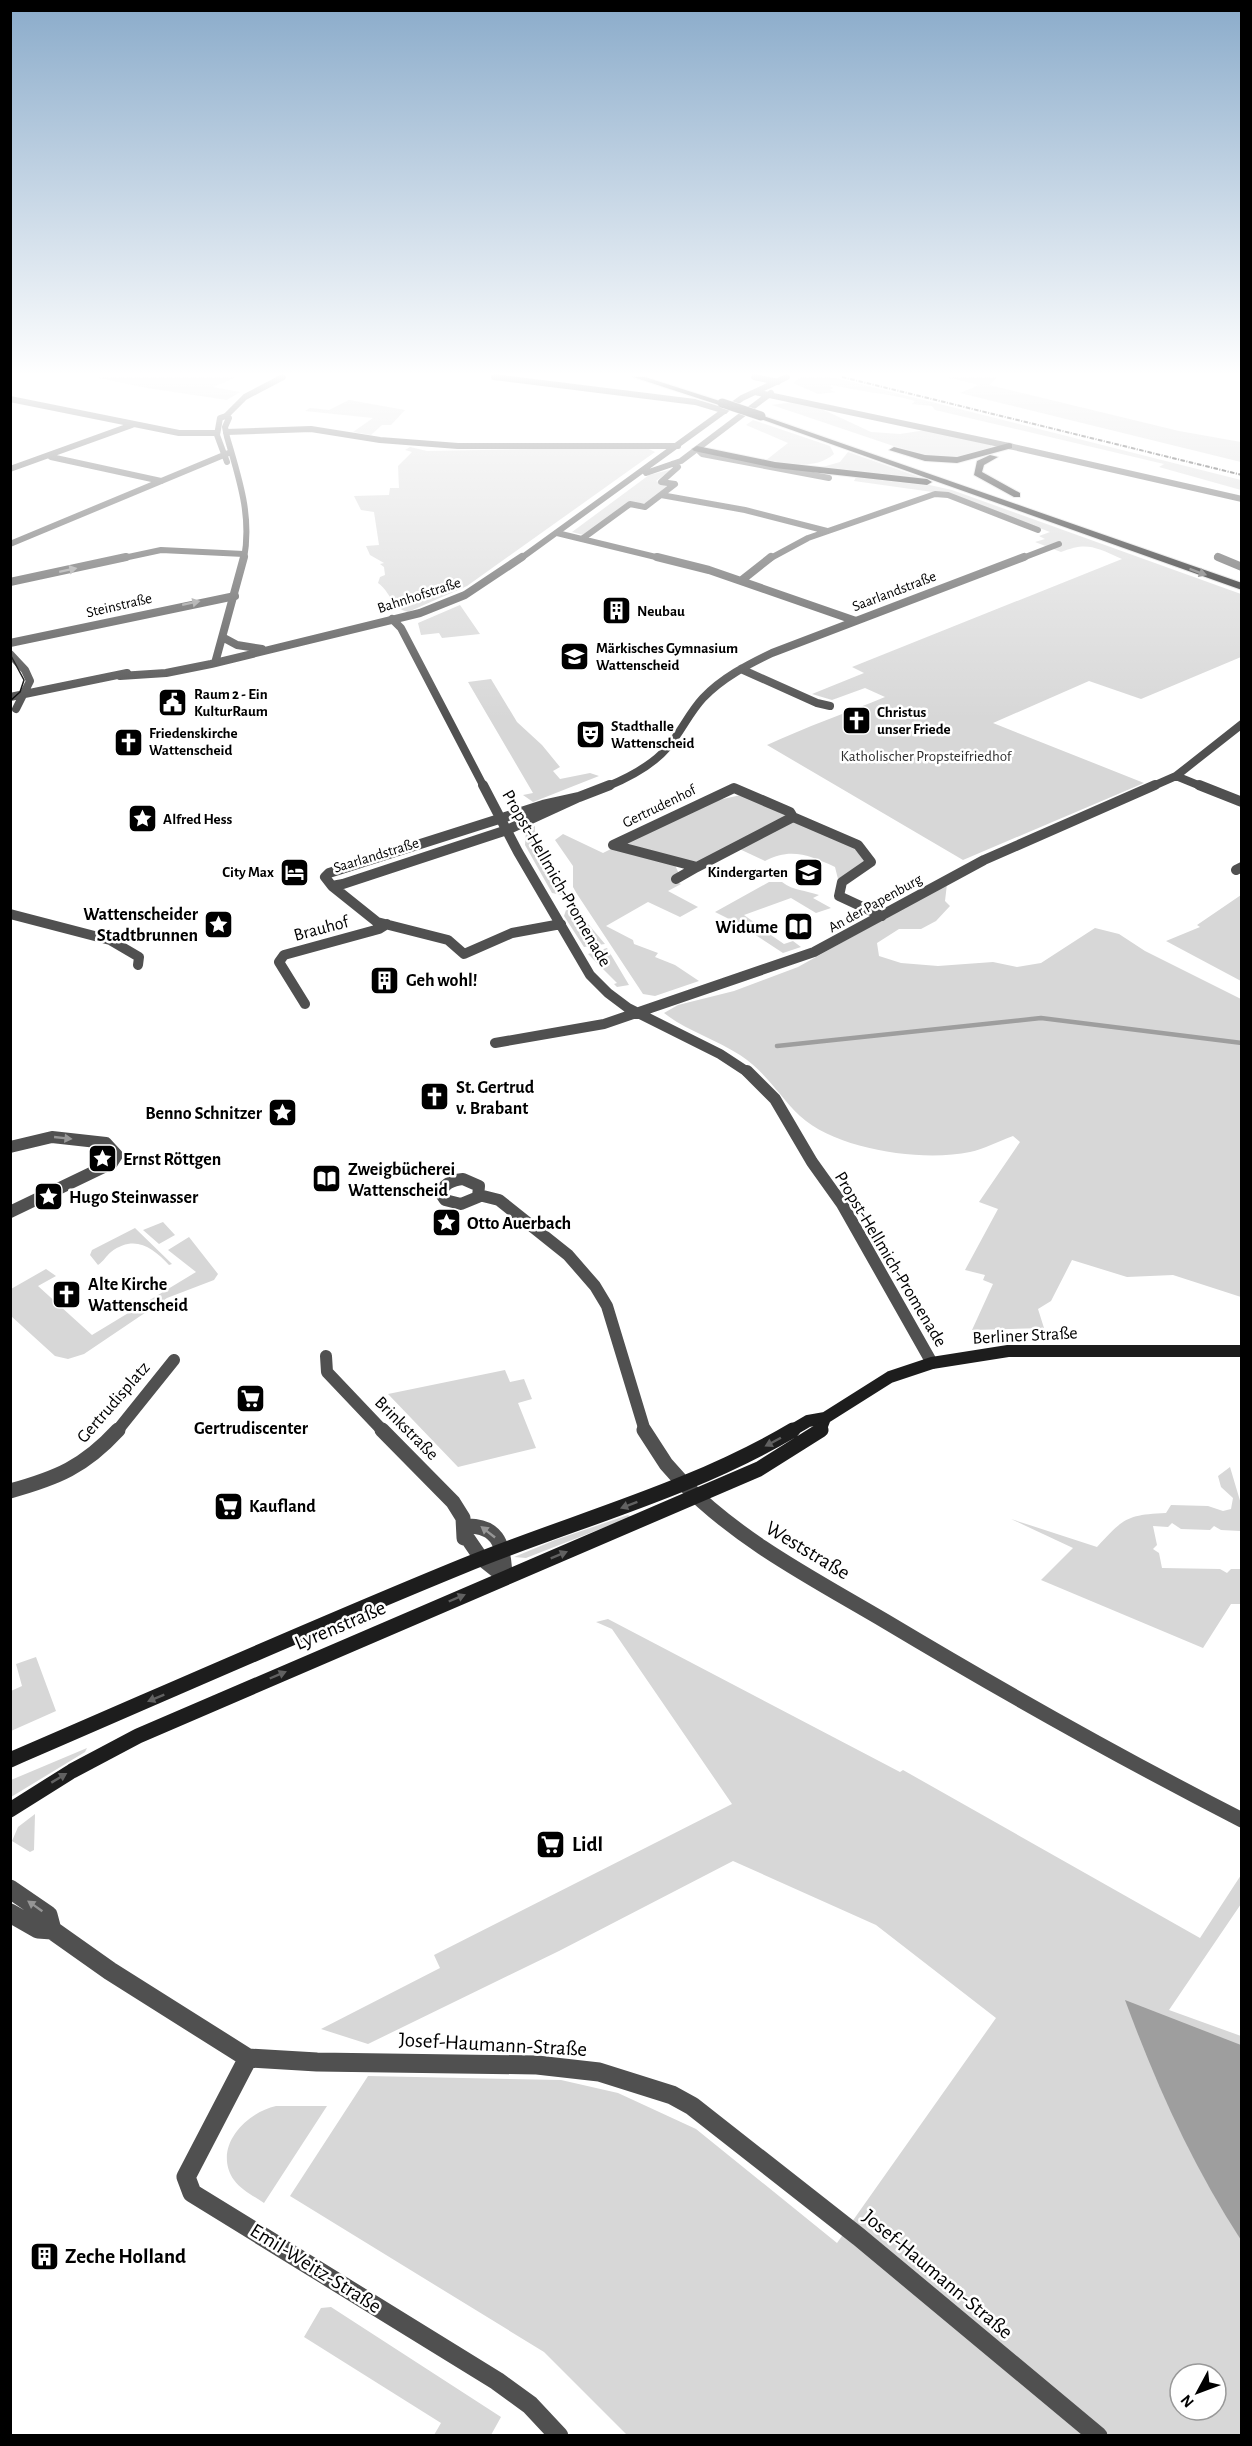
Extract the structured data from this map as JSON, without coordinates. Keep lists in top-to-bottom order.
{
  "streets": {
    "main road": ["Berliner Straße", "Lyrenstraße"],
    "street": [
      "Saarlandstraße",
      "Bahnhofstraße",
      "Steinstraße",
      "Gertrudenhof",
      "Propst-Hellmich-Promenade",
      "An der Papenburg",
      "Brauhof",
      "Gertrudisplatz",
      "Brinkstraße",
      "Weststraße",
      "Josef-Haumann-Straße",
      "Emil-Weitz-Straße"
    ]
  },
  "crossings": [
    ["Saarlandstraße", "Propst-Hellmich-Promenade"],
    ["Saarlandstraße", "Brauhof"],
    ["Bahnhofstraße", "Propst-Hellmich-Promenade"],
    ["Gertrudenhof", "An der Papenburg"],
    ["Propst-Hellmich-Promenade", "An der Papenburg"],
    ["Propst-Hellmich-Promenade", "Brauhof"],
    ["Propst-Hellmich-Promenade", "Berliner Straße"],
    ["Berliner Straße", "Weststraße"],
    ["Berliner Straße", "Lyrenstraße"],
    ["Brinkstraße", "Lyrenstraße"],
    ["Weststraße", "Lyrenstraße"],
    ["Josef-Haumann-Straße", "Emil-Weitz-Straße"]
  ],
  "parks": ["Katholischer Propsteifriedhof"],
  "places": {
    "building": ["Neubau", "Geh wohl!", "Zeche Holland"],
    "school or university": ["Märkisches Gymnasium Wattenscheid", "Kindergarten"],
    "public building": ["Raum 2 - Ein KulturRaum"],
    "church": [
      "Christus unser Friede",
      "Friedenskirche Wattenscheid",
      "St. Gertrud v. Brabant",
      "Alte Kirche Wattenscheid"
    ],
    "theatre": ["Stadthalle Wattenscheid"],
    "place": [
      "Alfred Hess",
      "Wattenscheider Stadtbrunnen",
      "Benno Schnitzer",
      "Ernst Röttgen",
      "Hugo Steinwasser",
      "Otto Auerbach"
    ],
    "hotel": ["City Max"],
    "library": ["Widume", "Zweigbücherei Wattenscheid"],
    "supermarket": ["Gertrudiscenter", "Kaufland", "Lidl"]
  },
  "north": "bottom left"
}
